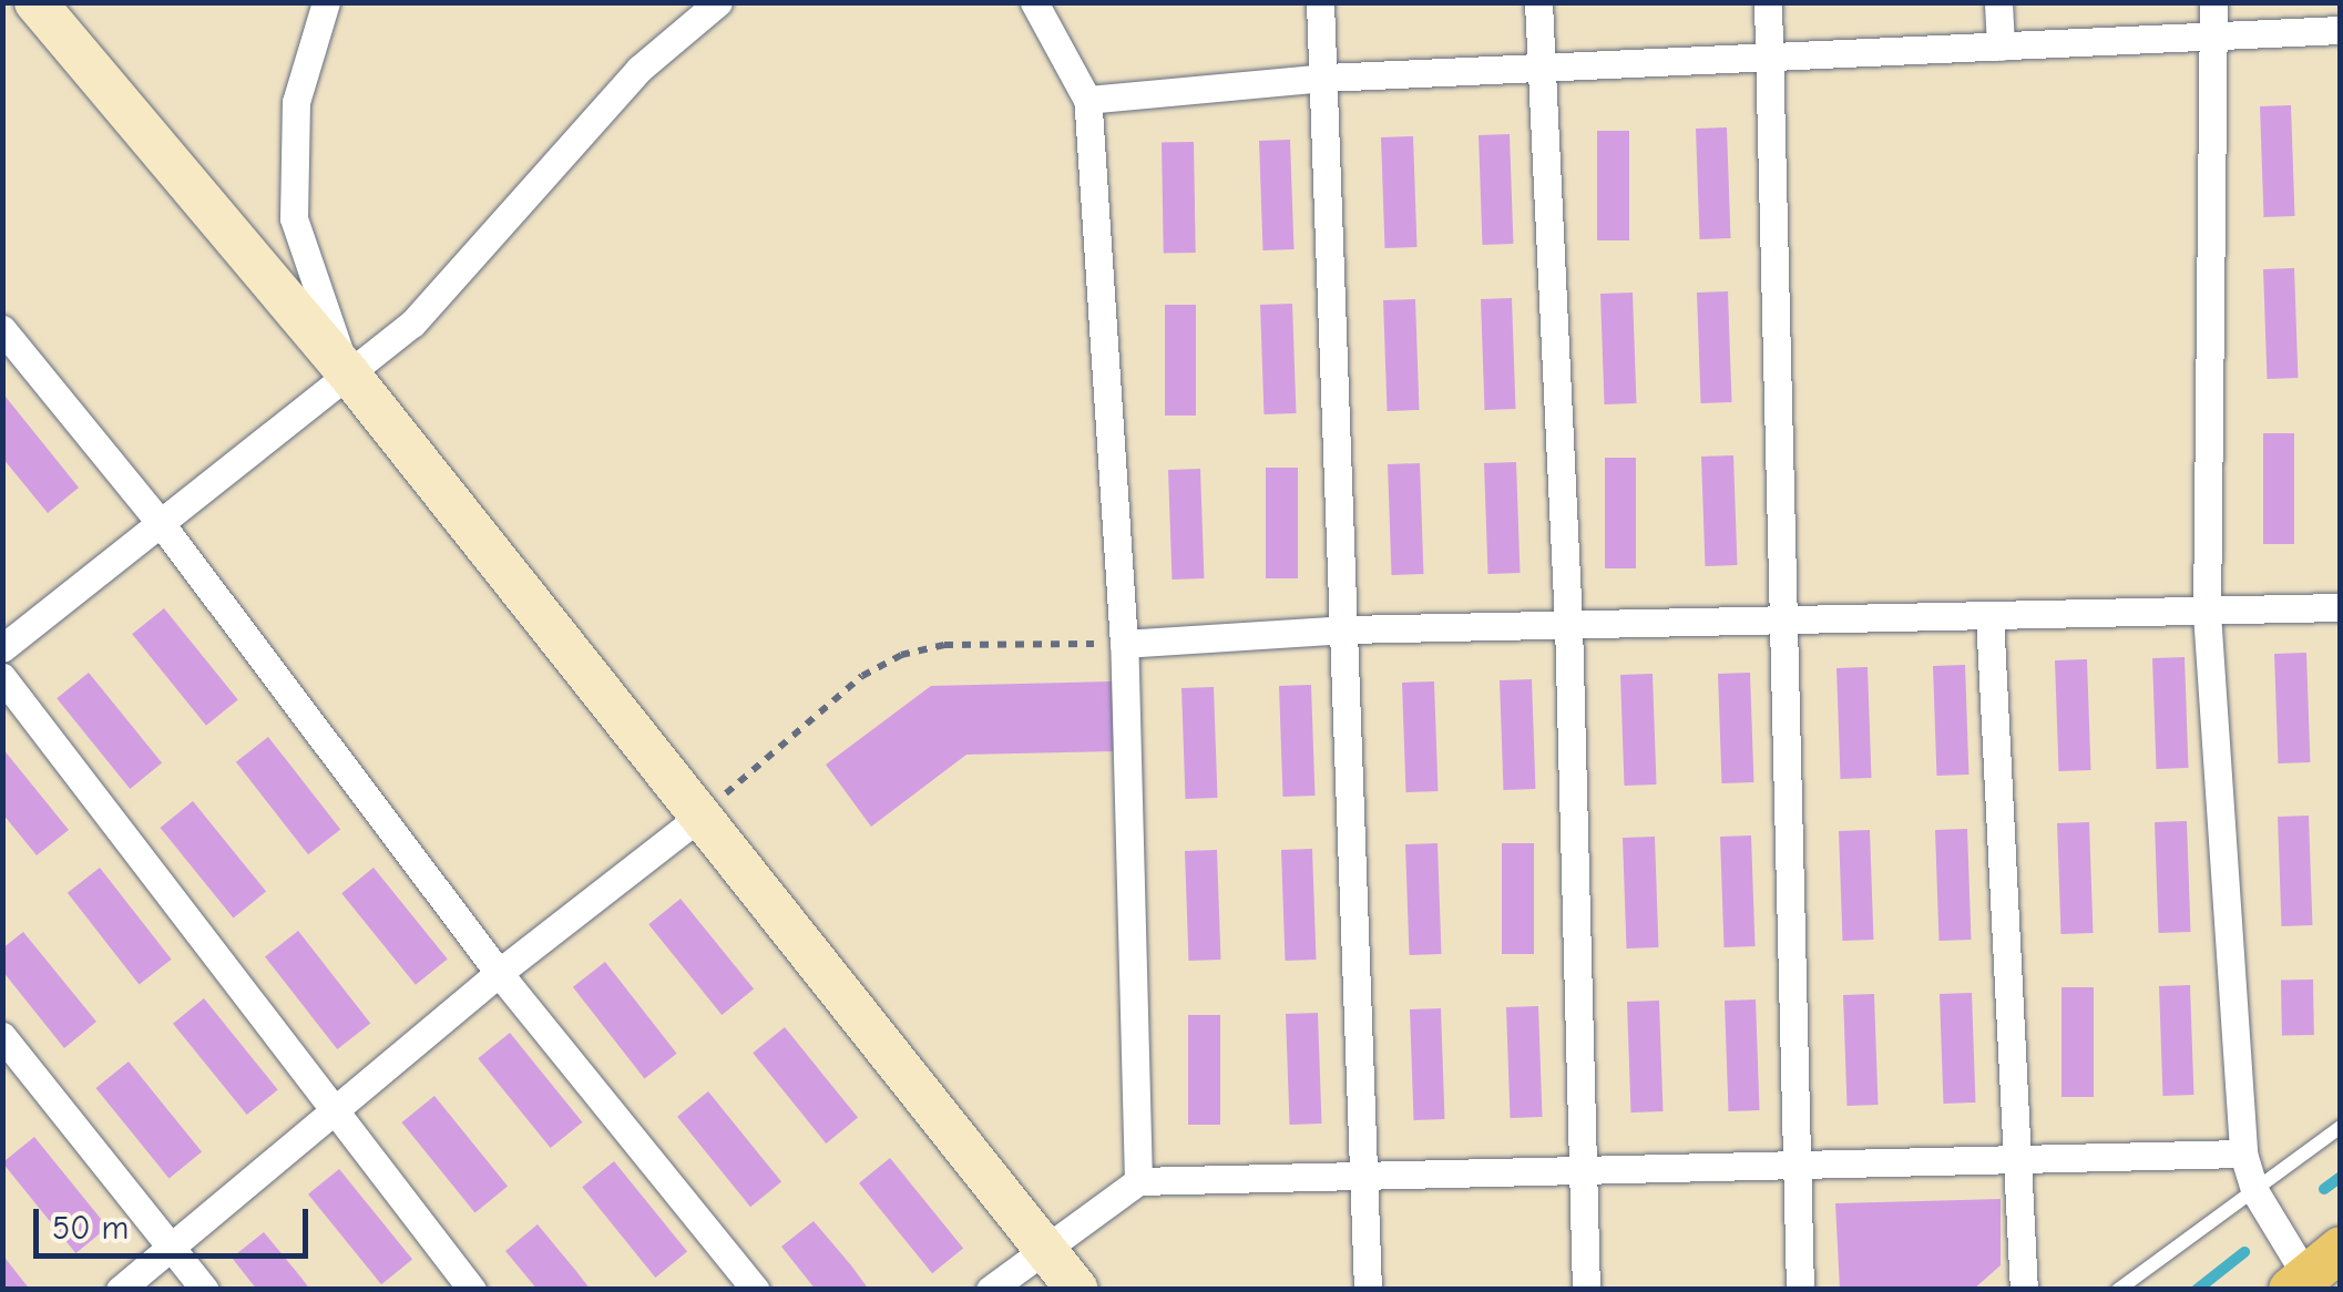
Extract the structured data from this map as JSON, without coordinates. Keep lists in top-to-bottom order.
{
  "scale_bar": "50 m"
}
